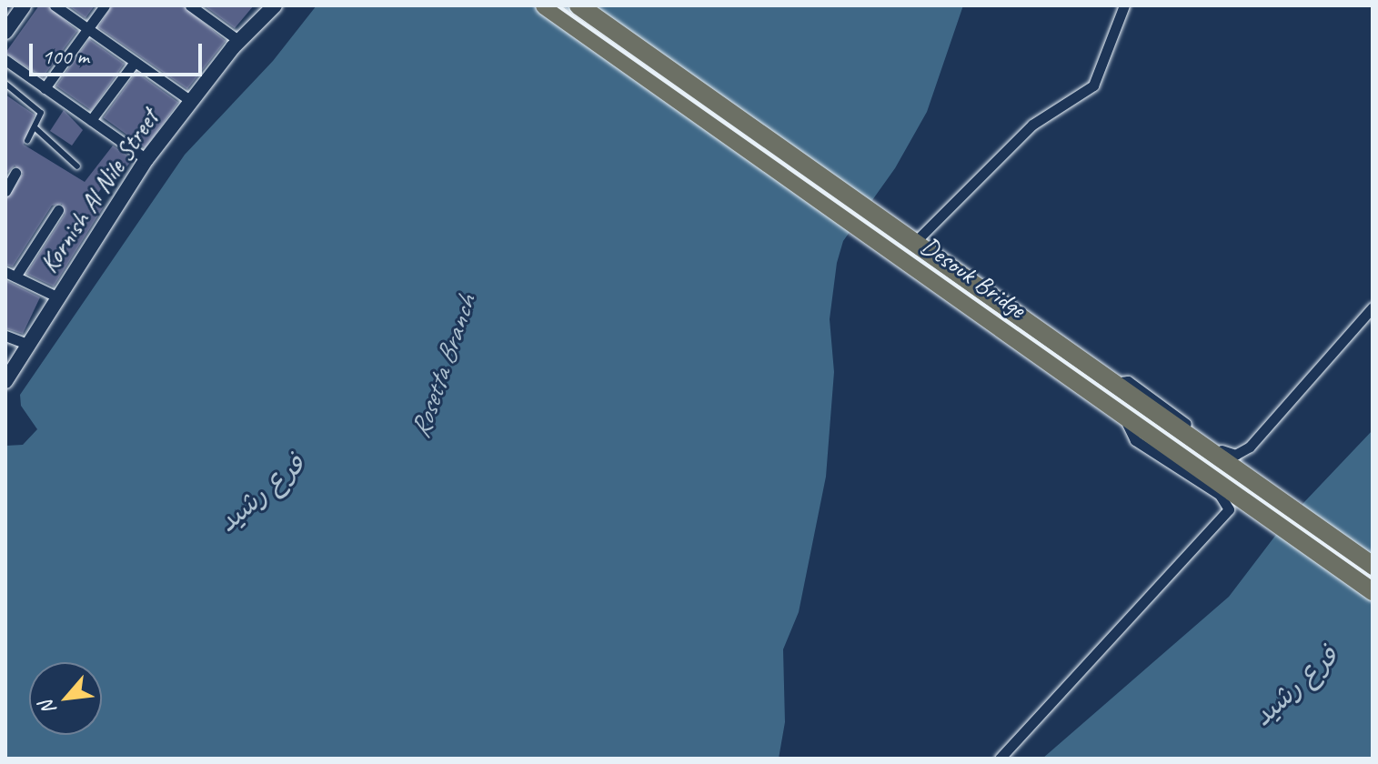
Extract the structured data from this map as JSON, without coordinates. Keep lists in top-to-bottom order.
{
  "streets": {
    "highway": ["Desouk Bridge"],
    "main road": ["Kornish Al Nile Street"]
  },
  "water": ["Rosetta Branch", "فرع رشيد"],
  "scale_bar": "100 m",
  "north": "bottom left"
}
